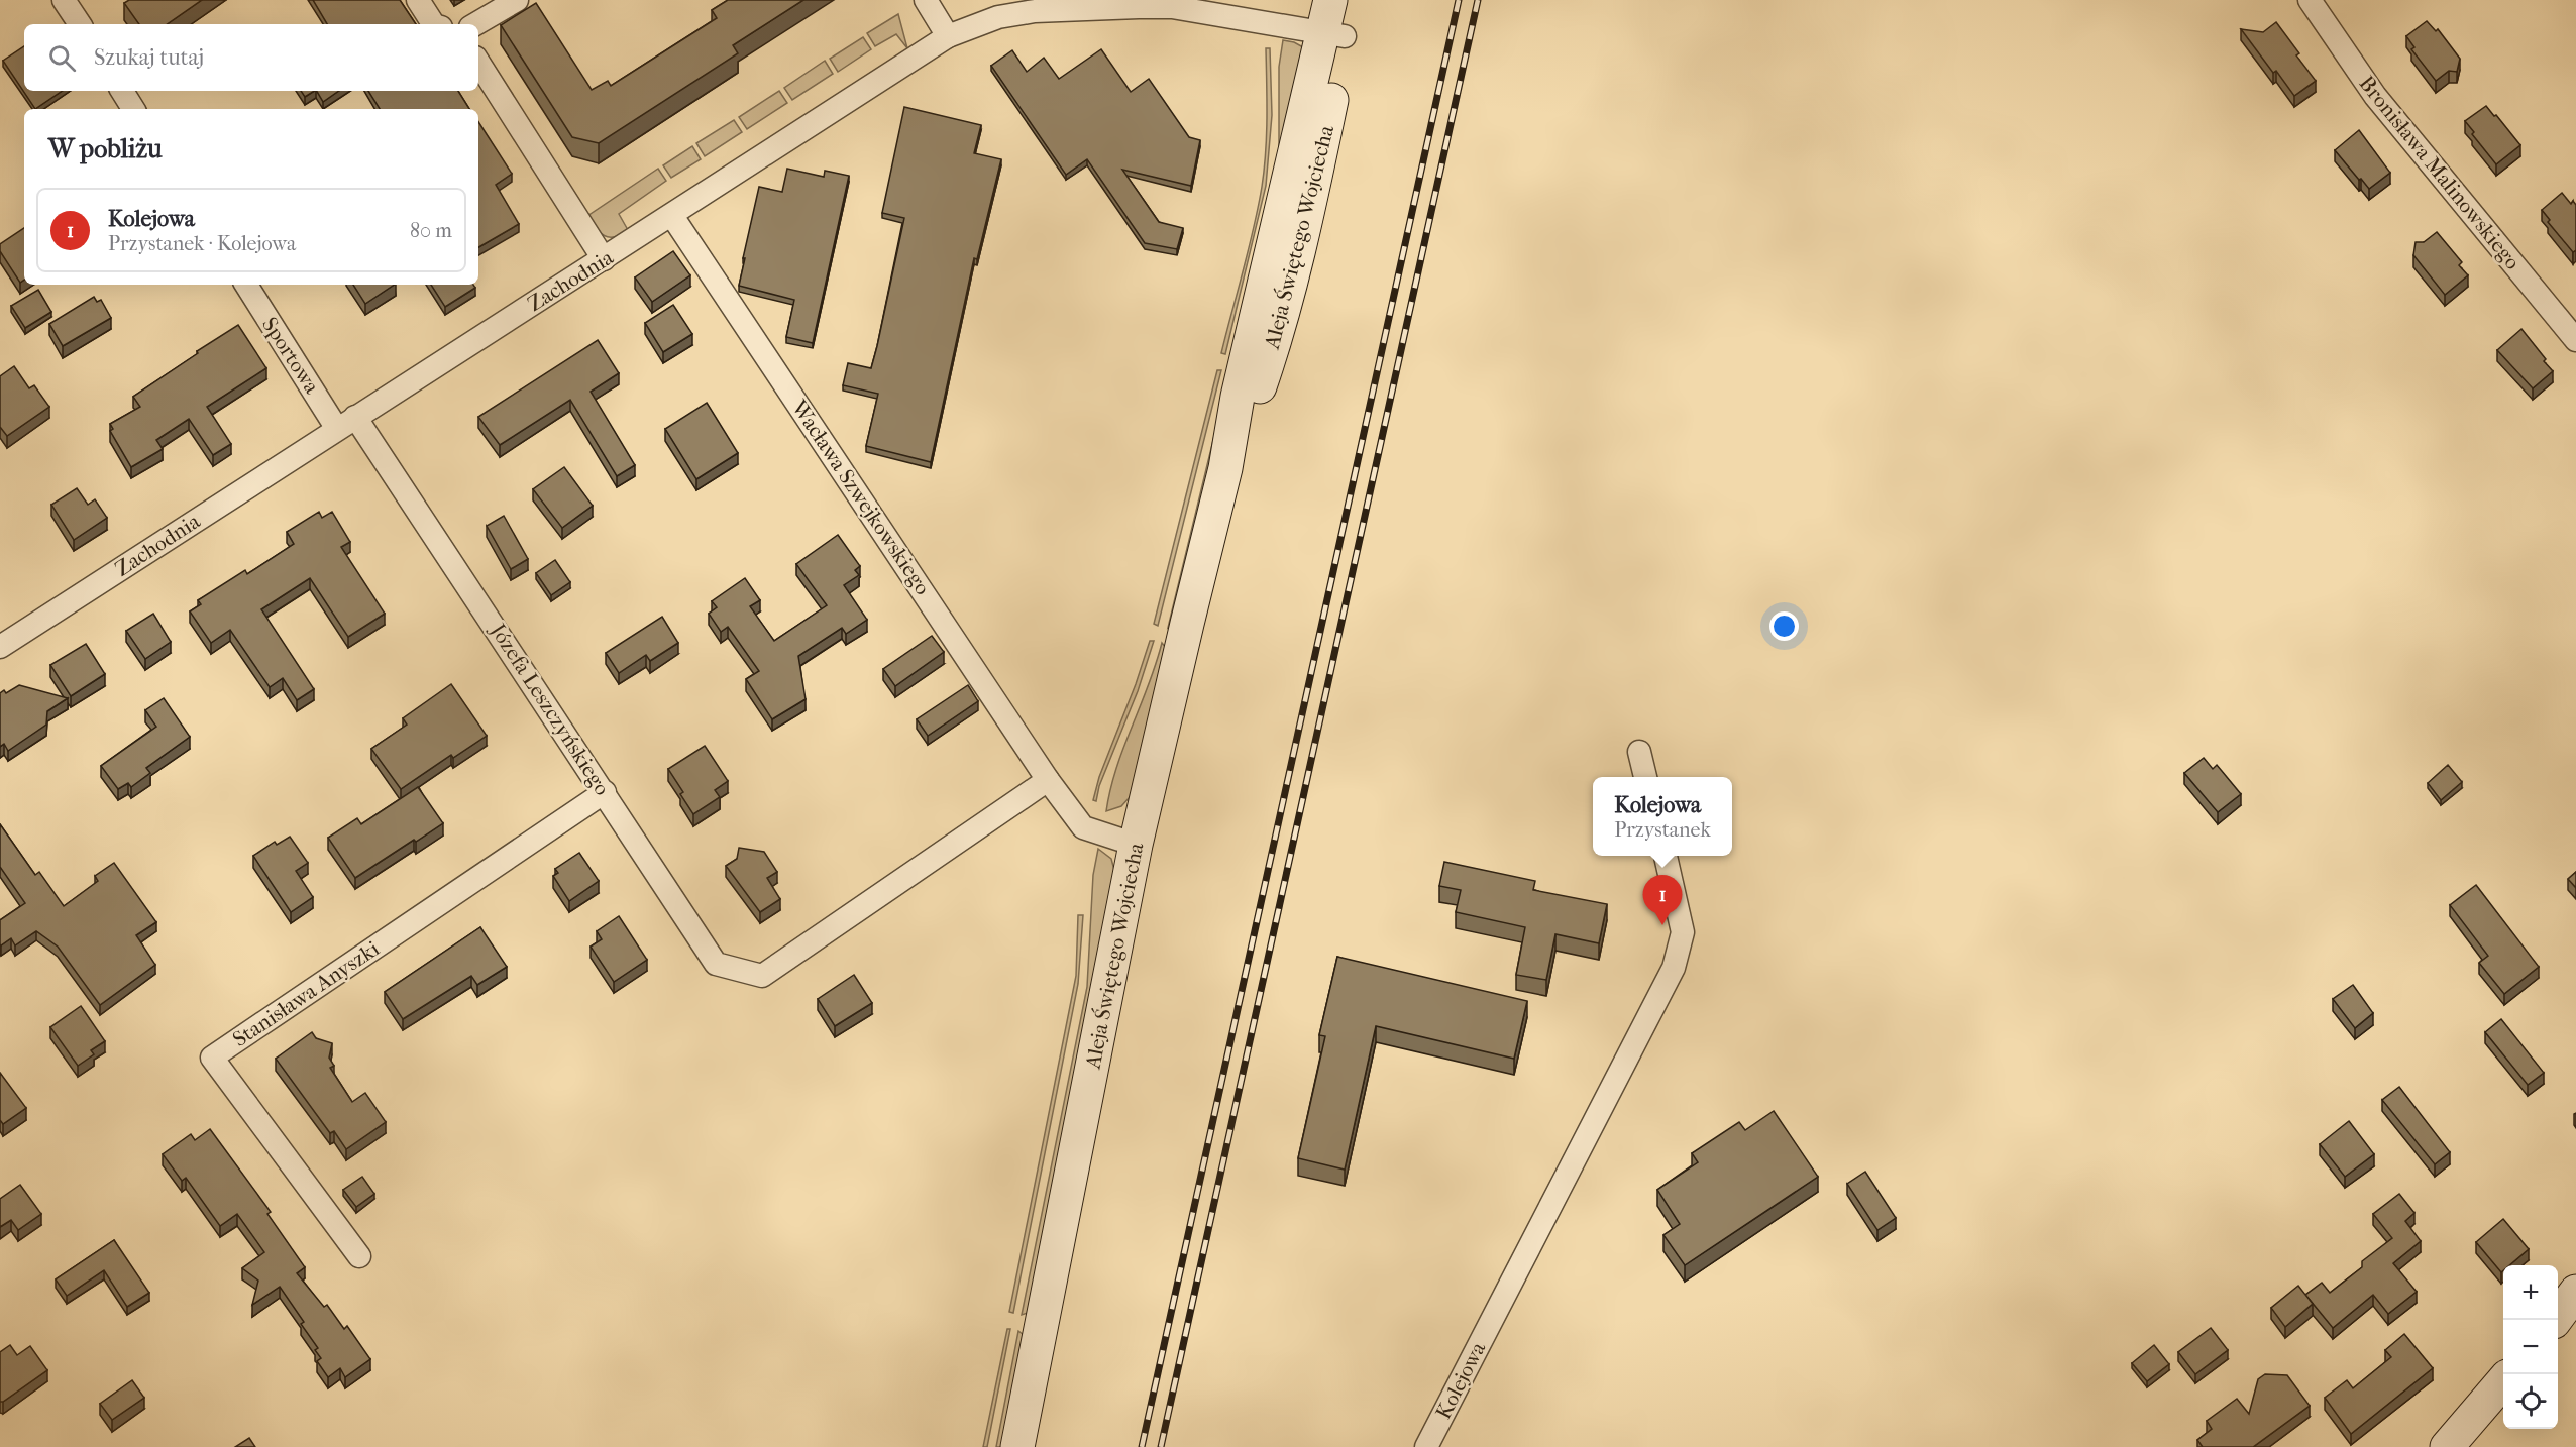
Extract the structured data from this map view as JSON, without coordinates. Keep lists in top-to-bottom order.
{
  "streets": {
    "street": [
      "Bronisława Malinowskiego",
      "Aleja Świętego Wojciecha",
      "Zachodnia",
      "Sportowa",
      "Wacława Szwejkowskiego",
      "Józefa Leszczyńskiego",
      "Stanisława Anyszki",
      "Kolejowa"
    ]
  },
  "crossings": [
    ["Aleja Świętego Wojciecha", "Zachodnia"],
    ["Aleja Świętego Wojciecha", "Wacława Szwejkowskiego"],
    ["Zachodnia", "Sportowa"],
    ["Zachodnia", "Wacława Szwejkowskiego"],
    ["Zachodnia", "Józefa Leszczyńskiego"],
    ["Sportowa", "Józefa Leszczyńskiego"],
    ["Wacława Szwejkowskiego", "Józefa Leszczyńskiego"],
    ["Józefa Leszczyńskiego", "Stanisława Anyszki"]
  ],
  "page": {
    "search": "Szukaj tutaj",
    "heading": "W pobliżu",
    "list": [
      {
        "mark": "1",
        "name": "Kolejowa",
        "note": "Przystanek · Kolejowa",
        "value": "80 m"
      }
    ],
    "popup": ["Kolejowa", "Przystanek"],
    "pins": "1",
    "map_buttons": ["+", "−"]
  }
}
